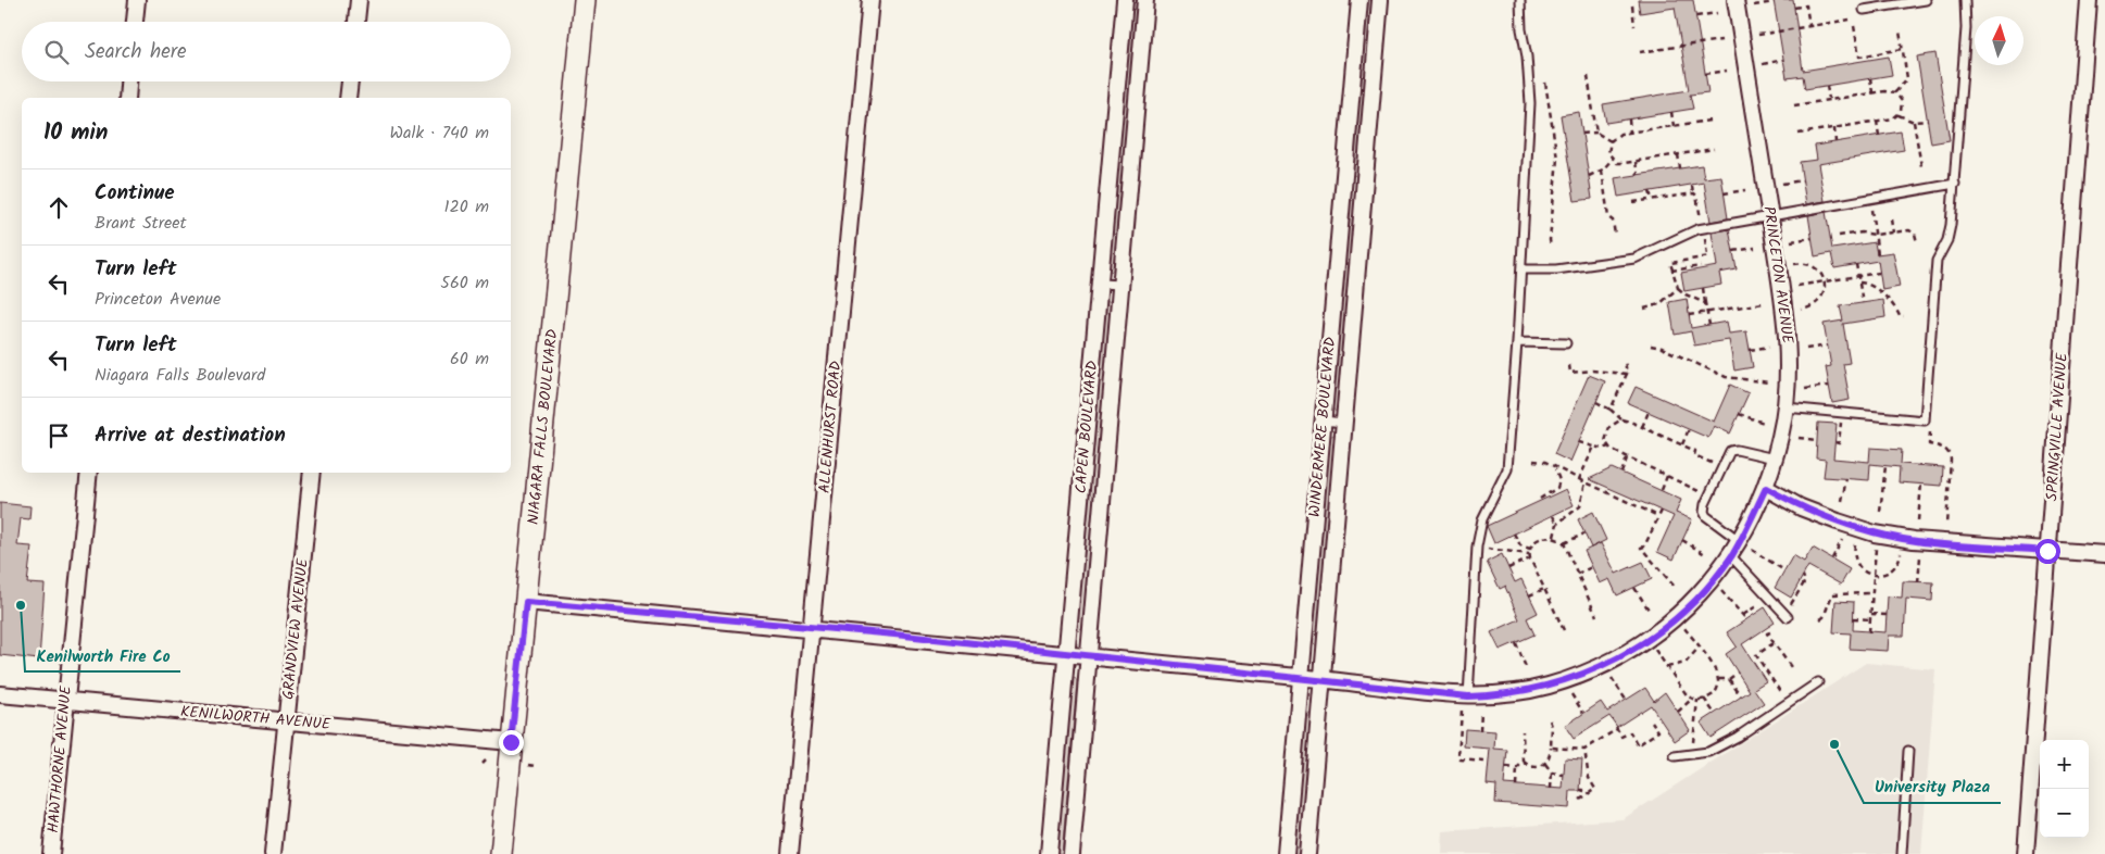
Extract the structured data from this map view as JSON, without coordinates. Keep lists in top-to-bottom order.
{
  "streets": {
    "main road": ["NIAGARA FALLS BOULEVARD"],
    "street": [
      "PRINCETON AVENUE",
      "ALLENHURST ROAD",
      "CAPEN BOULEVARD",
      "WINDERMERE BOULEVARD",
      "SPRINGVILLE AVENUE",
      "GRANDVIEW AVENUE",
      "KENILWORTH AVENUE",
      "HAWTHORNE AVENUE"
    ]
  },
  "crossings": [
    ["PRINCETON AVENUE", "NIAGARA FALLS BOULEVARD"],
    ["PRINCETON AVENUE", "ALLENHURST ROAD"],
    ["PRINCETON AVENUE", "CAPEN BOULEVARD"],
    ["PRINCETON AVENUE", "WINDERMERE BOULEVARD"],
    ["NIAGARA FALLS BOULEVARD", "KENILWORTH AVENUE"],
    ["GRANDVIEW AVENUE", "KENILWORTH AVENUE"],
    ["KENILWORTH AVENUE", "HAWTHORNE AVENUE"]
  ],
  "places": ["Kenilworth Fire Co", "University Plaza"],
  "north": "top",
  "page": {
    "search": "Search here",
    "heading": ["10 min", "Walk · 740 m"],
    "list": [
      ["Continue", "Brant Street", "120 m"],
      ["Turn left", "Princeton Avenue", "560 m"],
      ["Turn left", "Niagara Falls Boulevard", "60 m"],
      "Arrive at destination"
    ],
    "map_buttons": ["+", "−"]
  }
}
